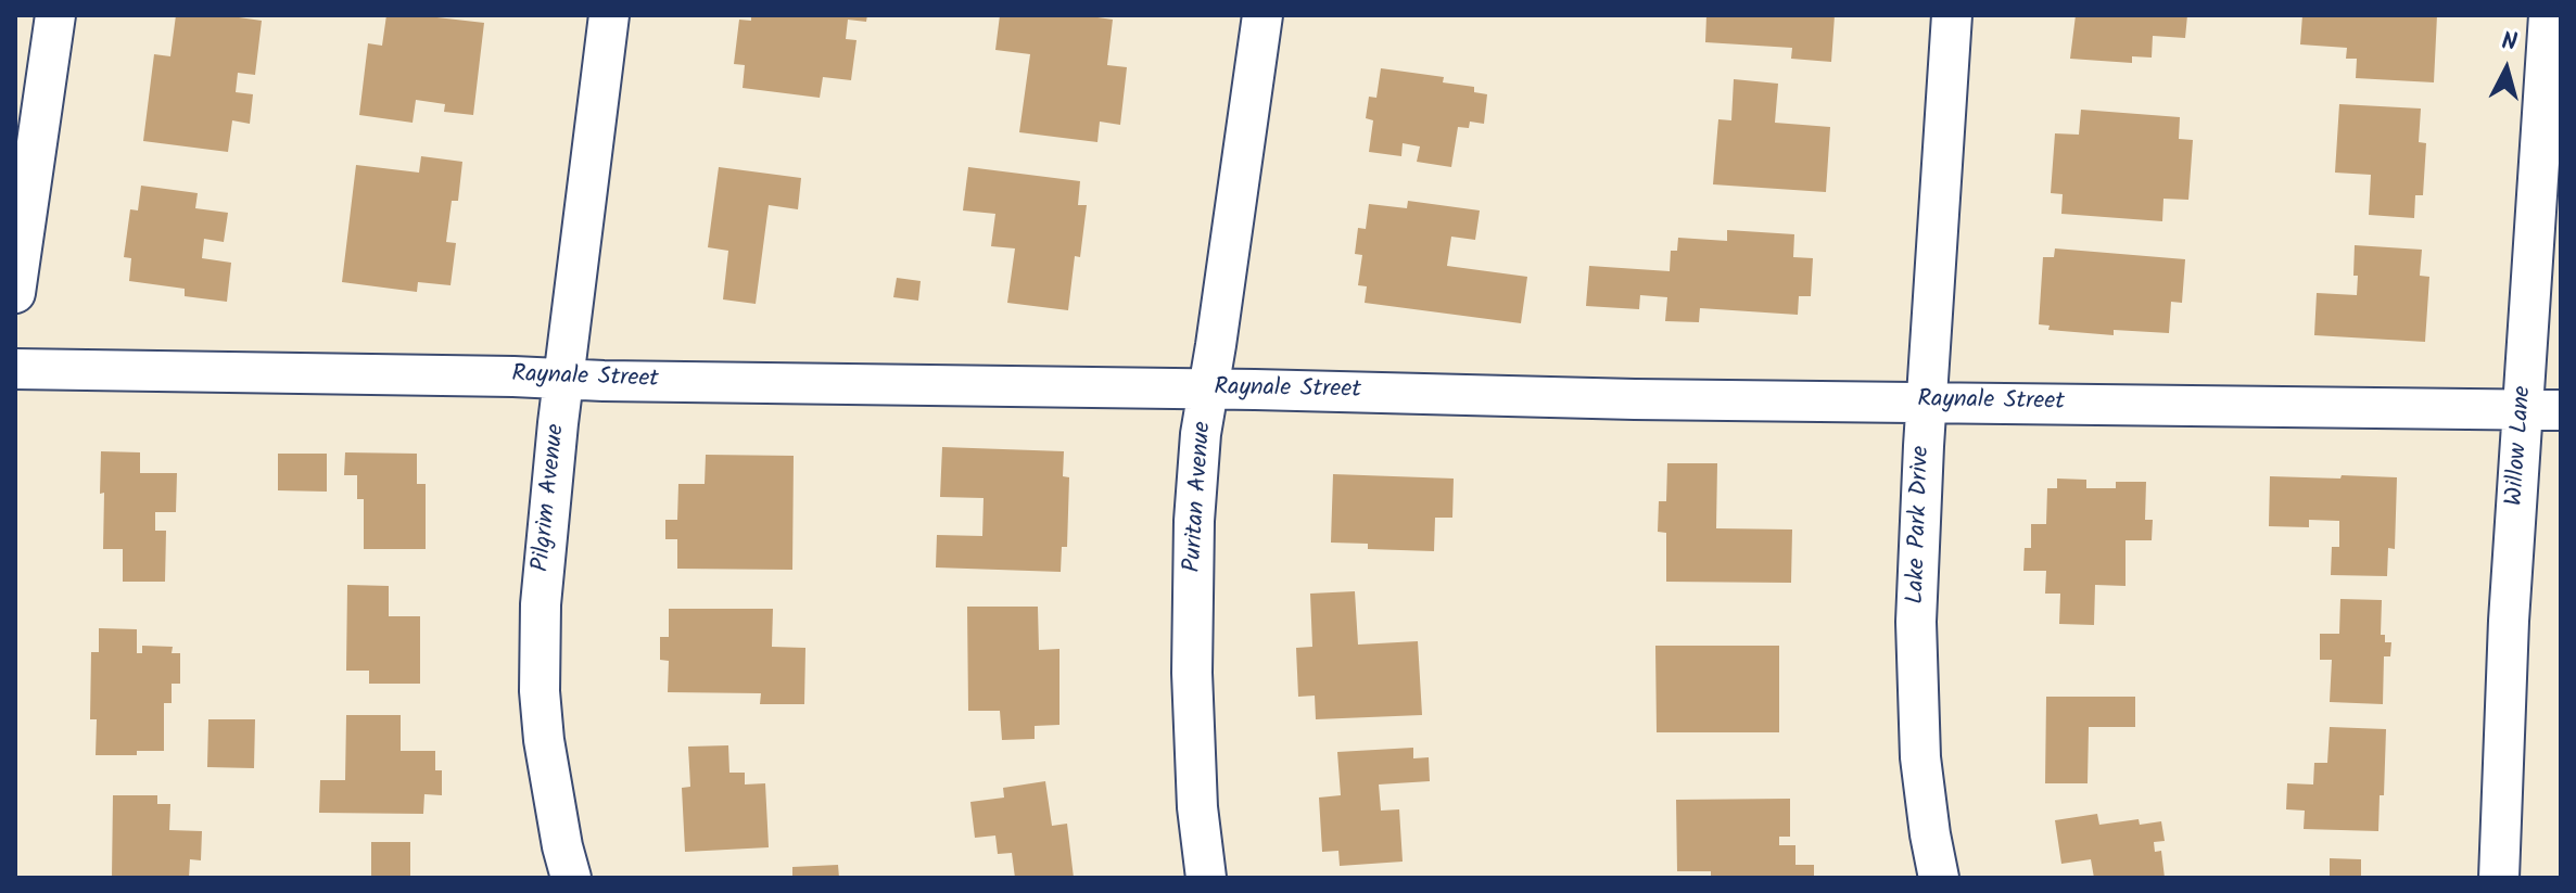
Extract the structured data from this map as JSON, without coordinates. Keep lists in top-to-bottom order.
{
  "streets": {
    "street": [
      "Raynale Street",
      "Willow Lane",
      "Puritan Avenue",
      "Pilgrim Avenue",
      "Lake Park Drive"
    ]
  },
  "crossings": [
    ["Raynale Street", "Willow Lane"],
    ["Raynale Street", "Puritan Avenue"],
    ["Raynale Street", "Pilgrim Avenue"],
    ["Raynale Street", "Lake Park Drive"]
  ],
  "north": "top"
}
